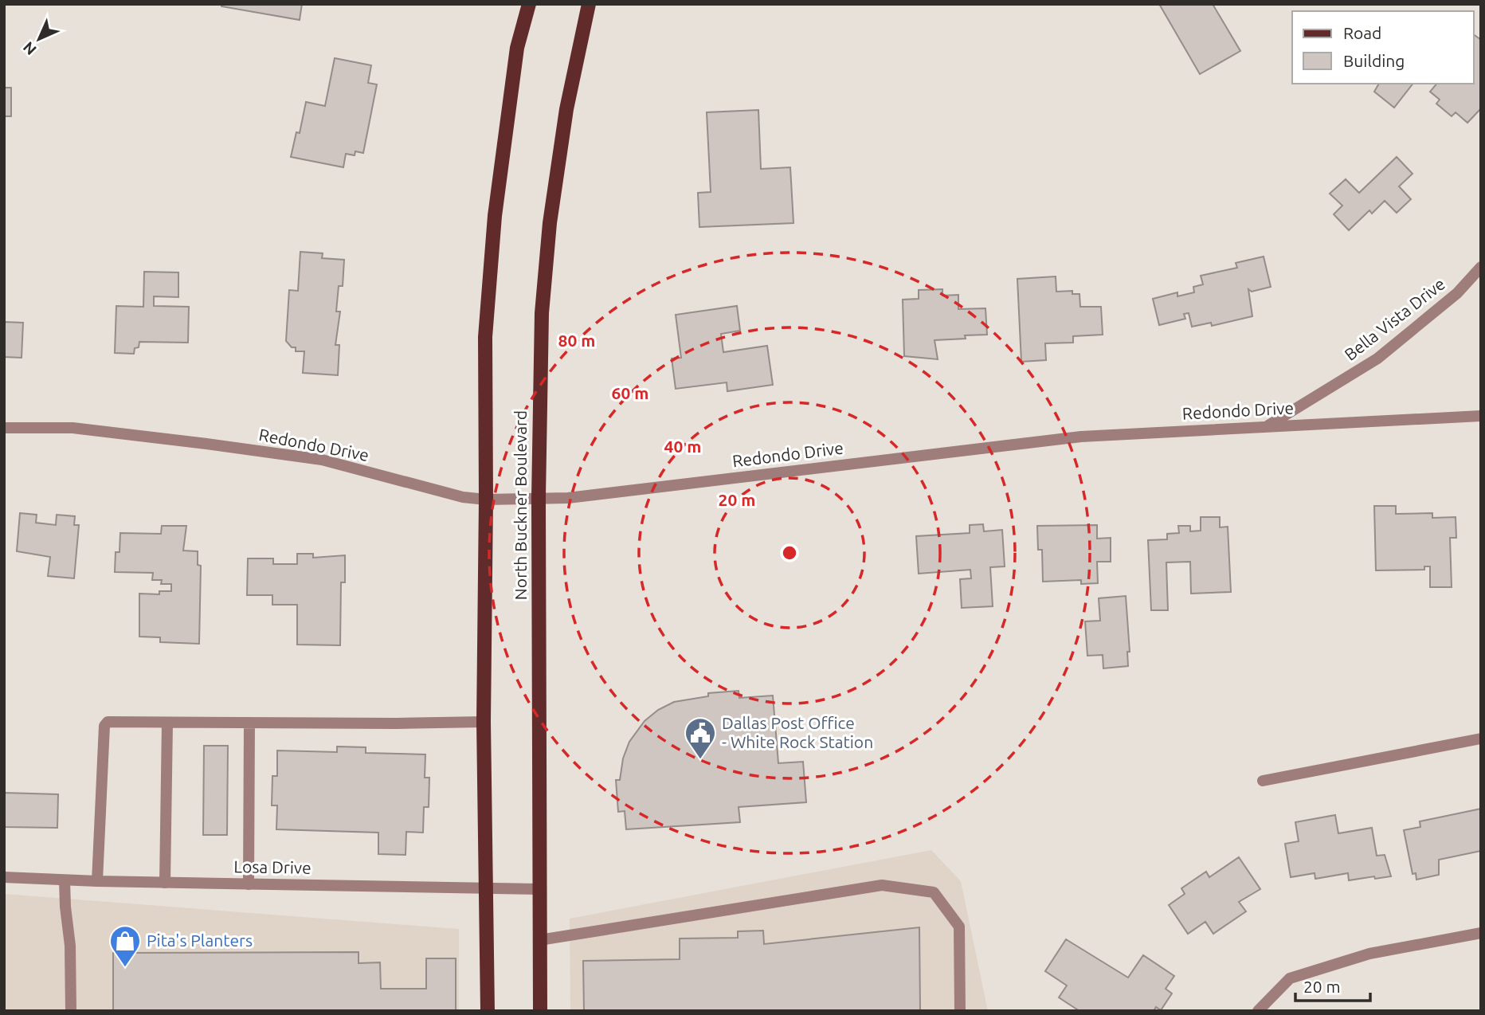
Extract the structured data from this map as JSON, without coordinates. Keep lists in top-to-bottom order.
{
  "streets": {
    "main road": ["North Buckner Boulevard"],
    "street": ["Bella Vista Drive", "Redondo Drive", "Losa Drive"]
  },
  "crossings": [
    ["Bella Vista Drive", "Redondo Drive"],
    ["Redondo Drive", "North Buckner Boulevard"],
    ["North Buckner Boulevard", "Losa Drive"]
  ],
  "places": {
    "public building": ["Dallas Post Office - White Rock Station"],
    "shop": ["Pita's Planters"]
  },
  "legend": ["Road", "Building"],
  "scale_bar": "20 m",
  "north": "bottom left",
  "rings": [
    "80 m",
    "60 m",
    "40 m",
    "20 m"
  ]
}
